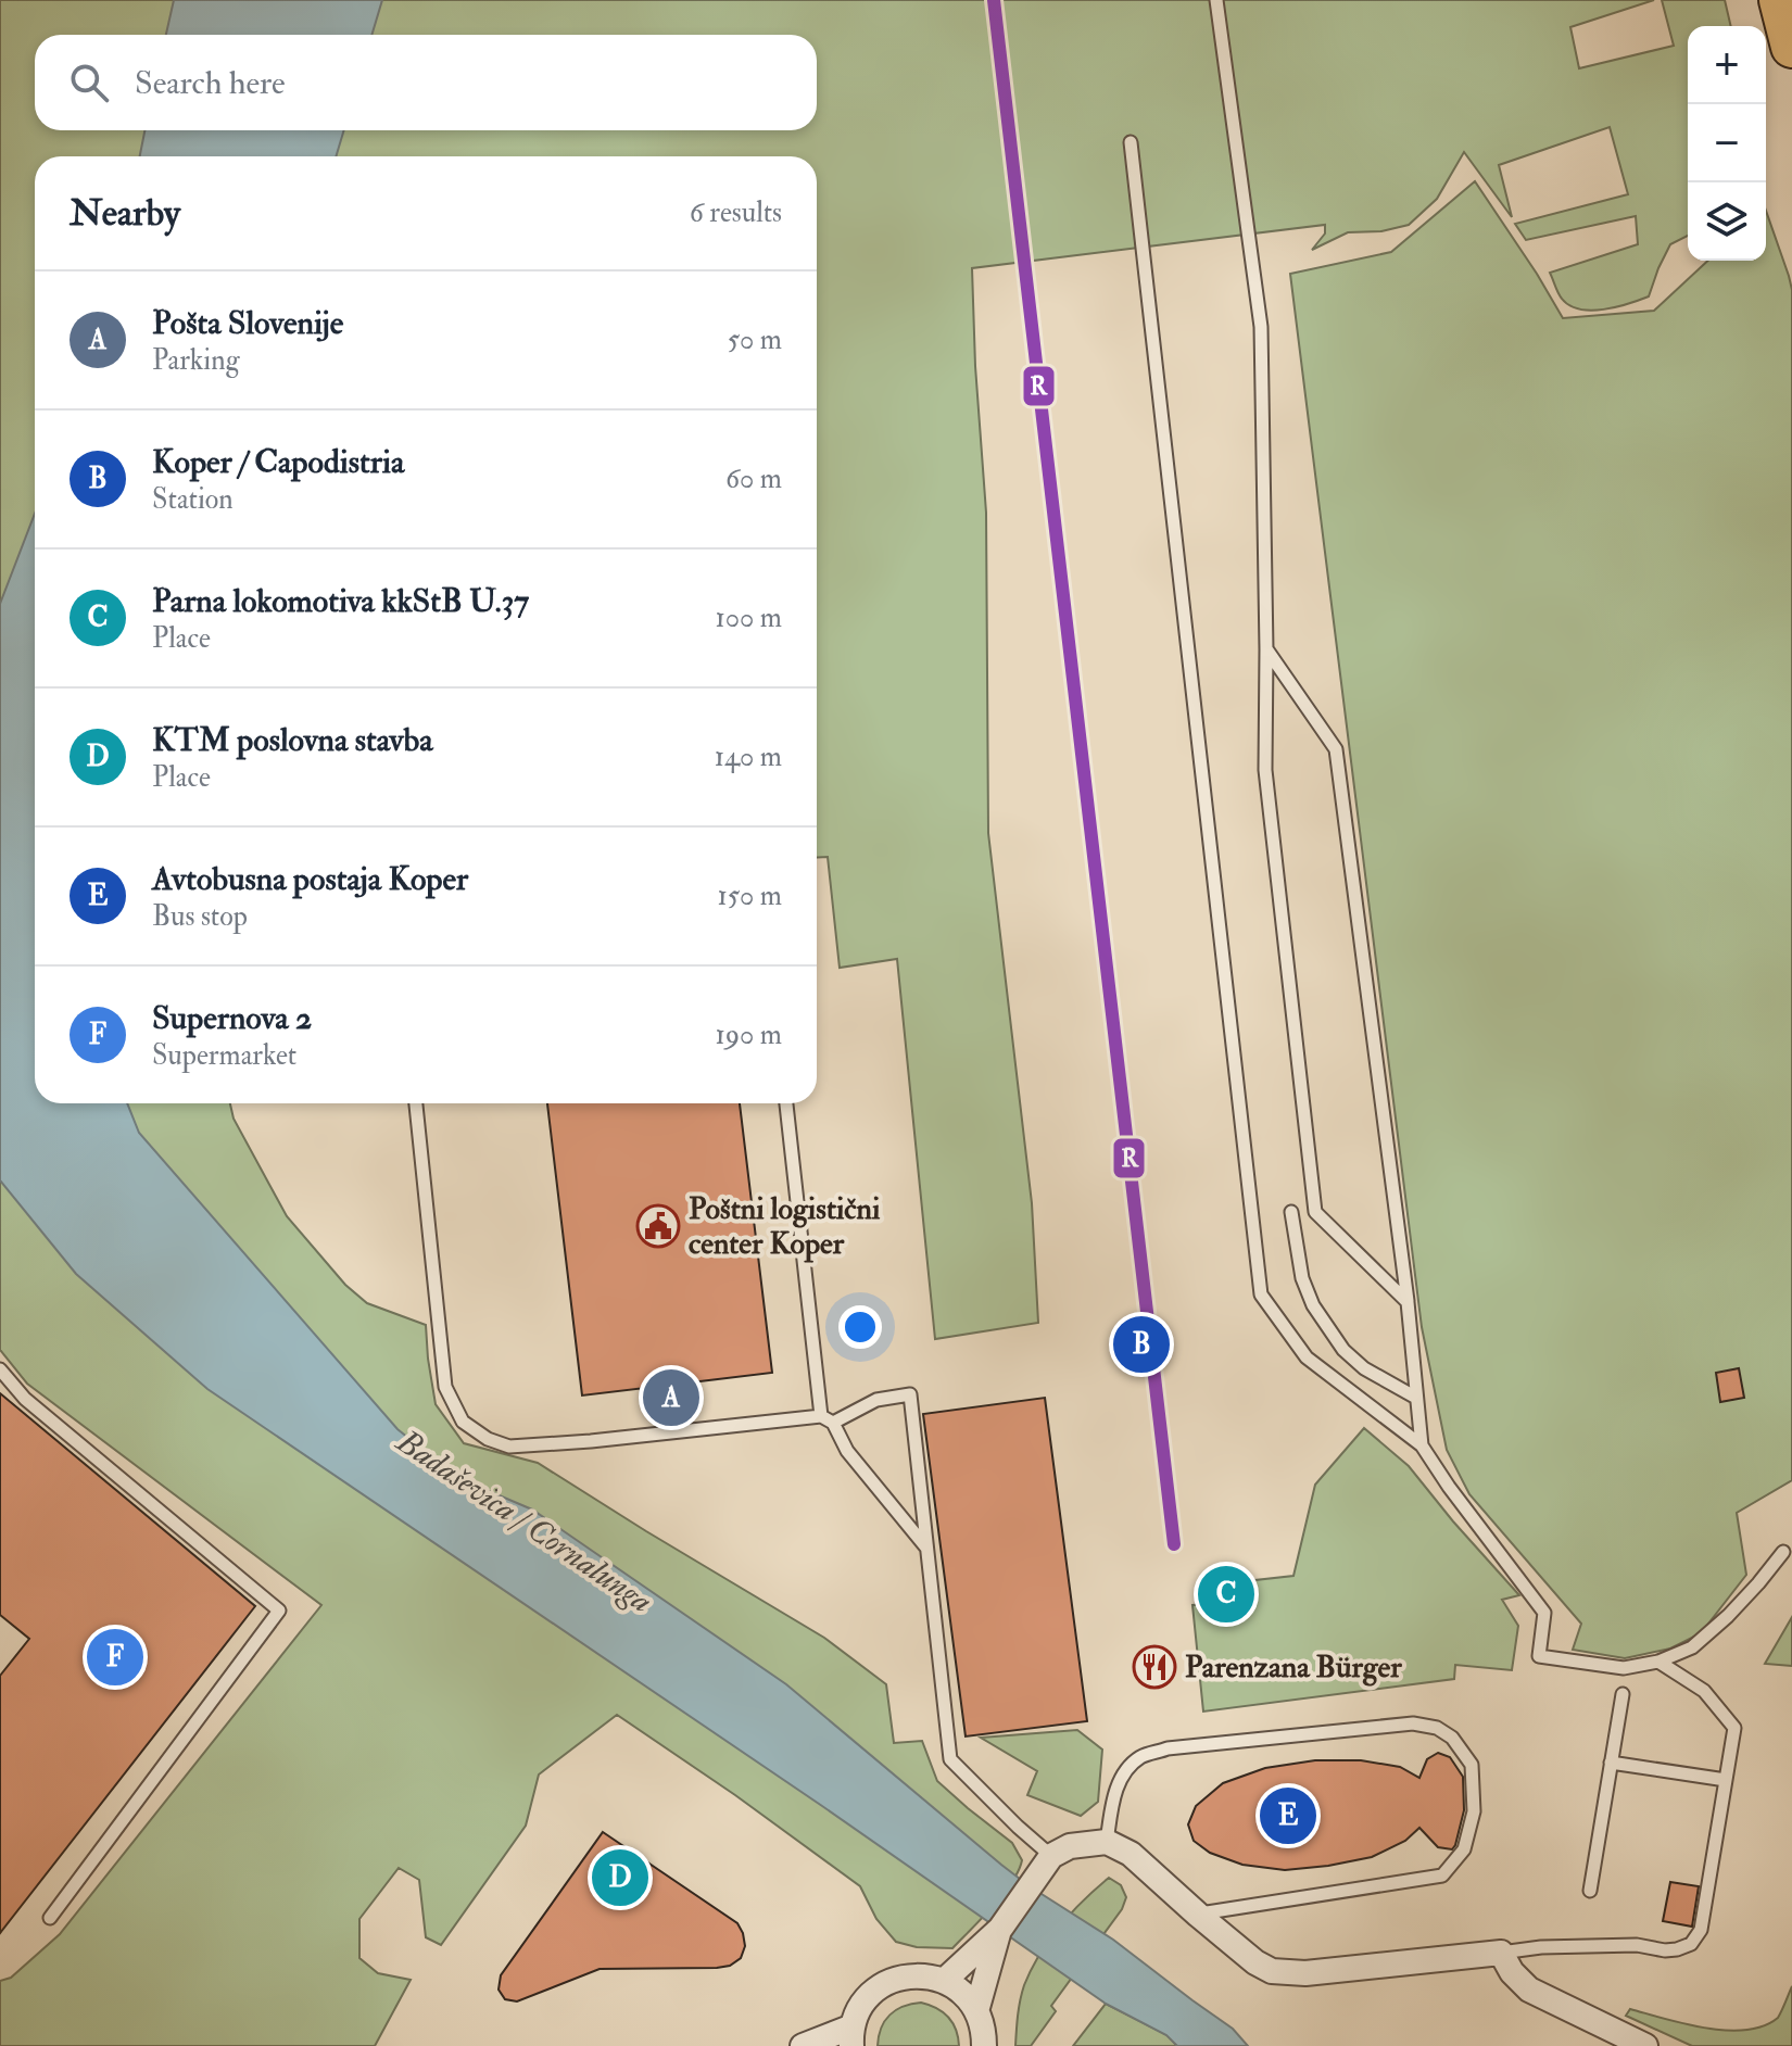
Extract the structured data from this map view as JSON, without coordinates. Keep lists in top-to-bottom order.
{
  "water": ["Badaševica / Cornalunga"],
  "places": {
    "public building": ["Poštni logistični center Koper"],
    "restaurant": ["Parenzana Bürger"]
  },
  "lines": ["transit line R"],
  "page": {
    "map_buttons": ["+", "−"],
    "search": "Search here",
    "heading": ["Nearby", "6 results"],
    "list": [
      {
        "mark": "A",
        "name": "Pošta Slovenije",
        "note": "Parking",
        "value": "50 m"
      },
      {
        "mark": "B",
        "name": "Koper / Capodistria",
        "note": "Station",
        "value": "60 m"
      },
      {
        "mark": "C",
        "name": "Parna lokomotiva kkStB U.37",
        "note": "Place",
        "value": "100 m"
      },
      {
        "mark": "D",
        "name": "KTM poslovna stavba",
        "note": "Place",
        "value": "140 m"
      },
      {
        "mark": "E",
        "name": "Avtobusna postaja Koper",
        "note": "Bus stop",
        "value": "150 m"
      },
      {
        "mark": "F",
        "name": "Supernova 2",
        "note": "Supermarket",
        "value": "190 m"
      }
    ],
    "pins": [
      "B",
      "A",
      "C",
      "F",
      "E",
      "D"
    ]
  }
}
